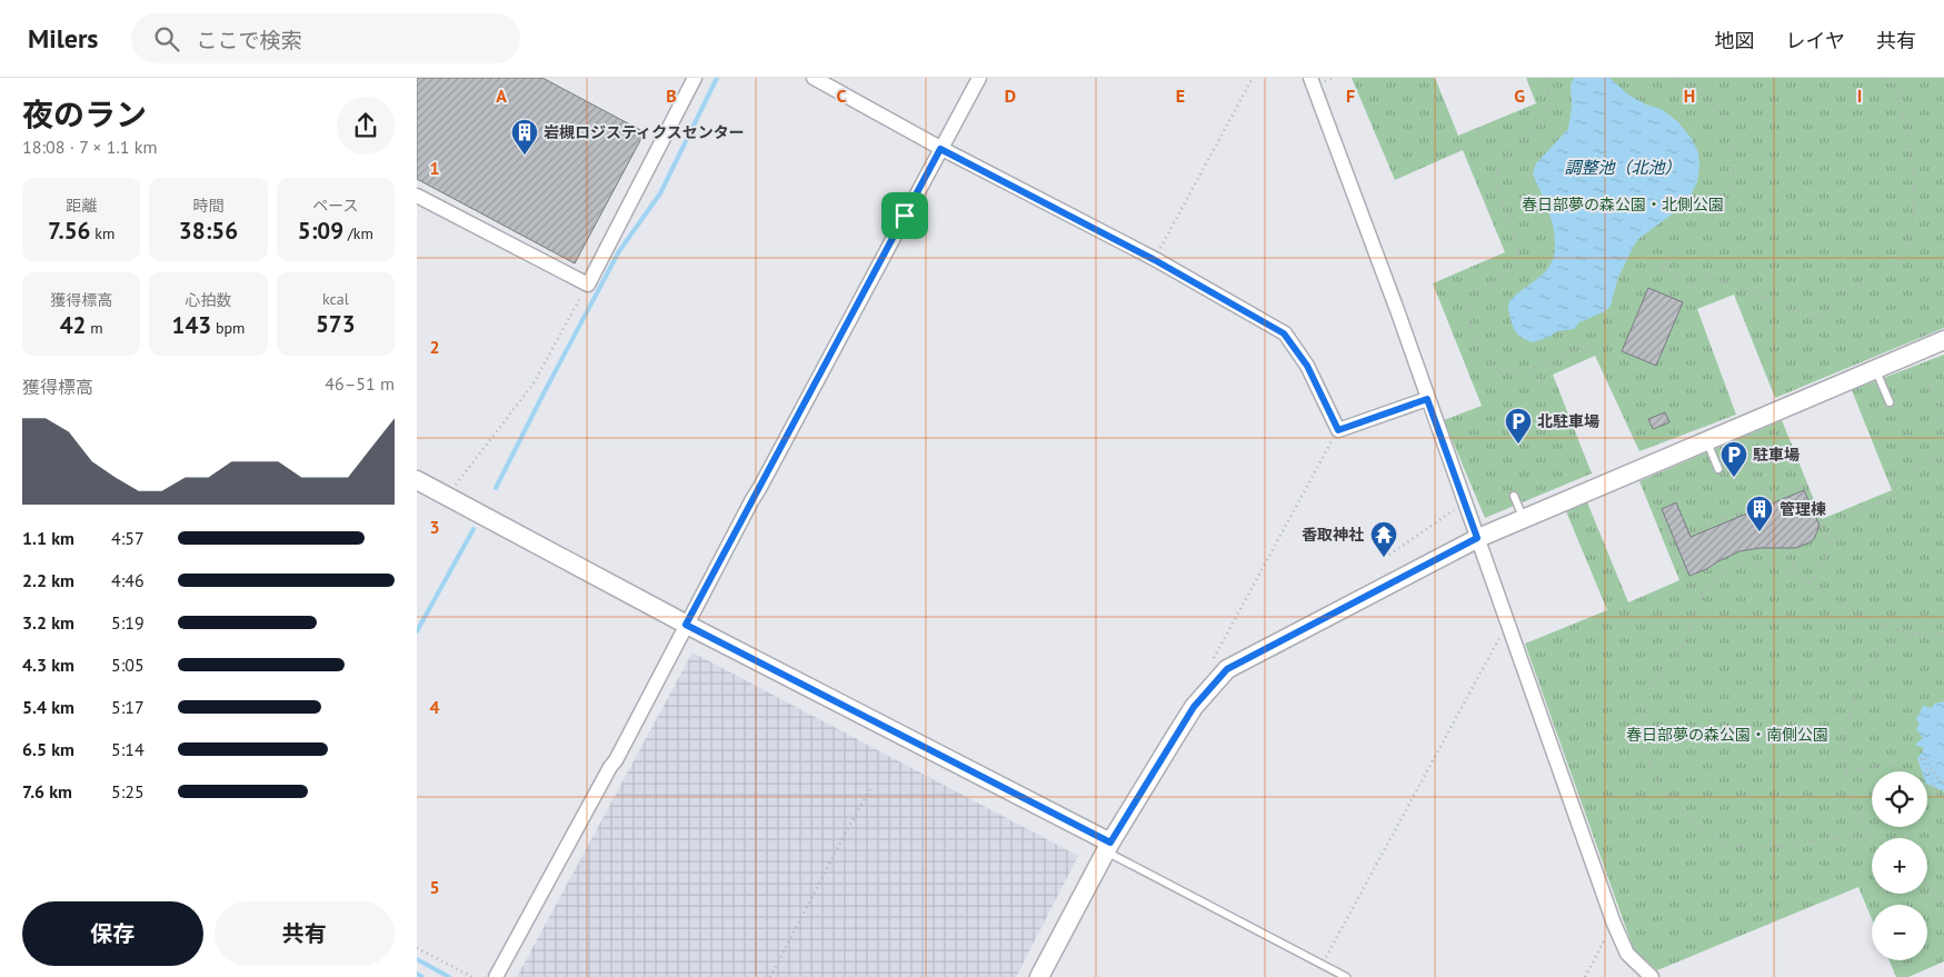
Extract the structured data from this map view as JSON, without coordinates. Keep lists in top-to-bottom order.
{
  "water": ["調整池（北池）"],
  "parks": ["春日部夢の森公園・北側公園", "春日部夢の森公園・南側公園"],
  "places": {
    "building": ["岩槻ロジスティクスセンター", "管理棟"],
    "parking": ["北駐車場", "駐車場"],
    "temple": ["香取神社"]
  },
  "page": {
    "header": "Milers",
    "search": "ここで検索",
    "nav": ["地図", "レイヤ", "共有"],
    "heading": ["夜のラン", "18:08 · 7 × 1.1 km"],
    "stats": [
      ["距離", "7.56 km"],
      ["時間", "38:56"],
      ["ペース", "5:09 /km"],
      ["獲得標高", "42 m"],
      ["心拍数", "143 bpm"],
      ["kcal", "573"]
    ],
    "chart": ["獲得標高", "46–51 m"],
    "list": [
      {
        "name": "1.1 km",
        "note": "4:57"
      },
      {
        "name": "2.2 km",
        "note": "4:46"
      },
      {
        "name": "3.2 km",
        "note": "5:19"
      },
      {
        "name": "4.3 km",
        "note": "5:05"
      },
      {
        "name": "5.4 km",
        "note": "5:17"
      },
      {
        "name": "6.5 km",
        "note": "5:14"
      },
      {
        "name": "7.6 km",
        "note": "5:25"
      }
    ],
    "map_buttons": ["+", "−"],
    "buttons": ["保存", "共有"]
  },
  "grid": {
    "columns": [
      "A",
      "B",
      "C",
      "D",
      "E",
      "F",
      "G",
      "H",
      "I"
    ],
    "rows": [
      "1",
      "2",
      "3",
      "4",
      "5"
    ]
  }
}
